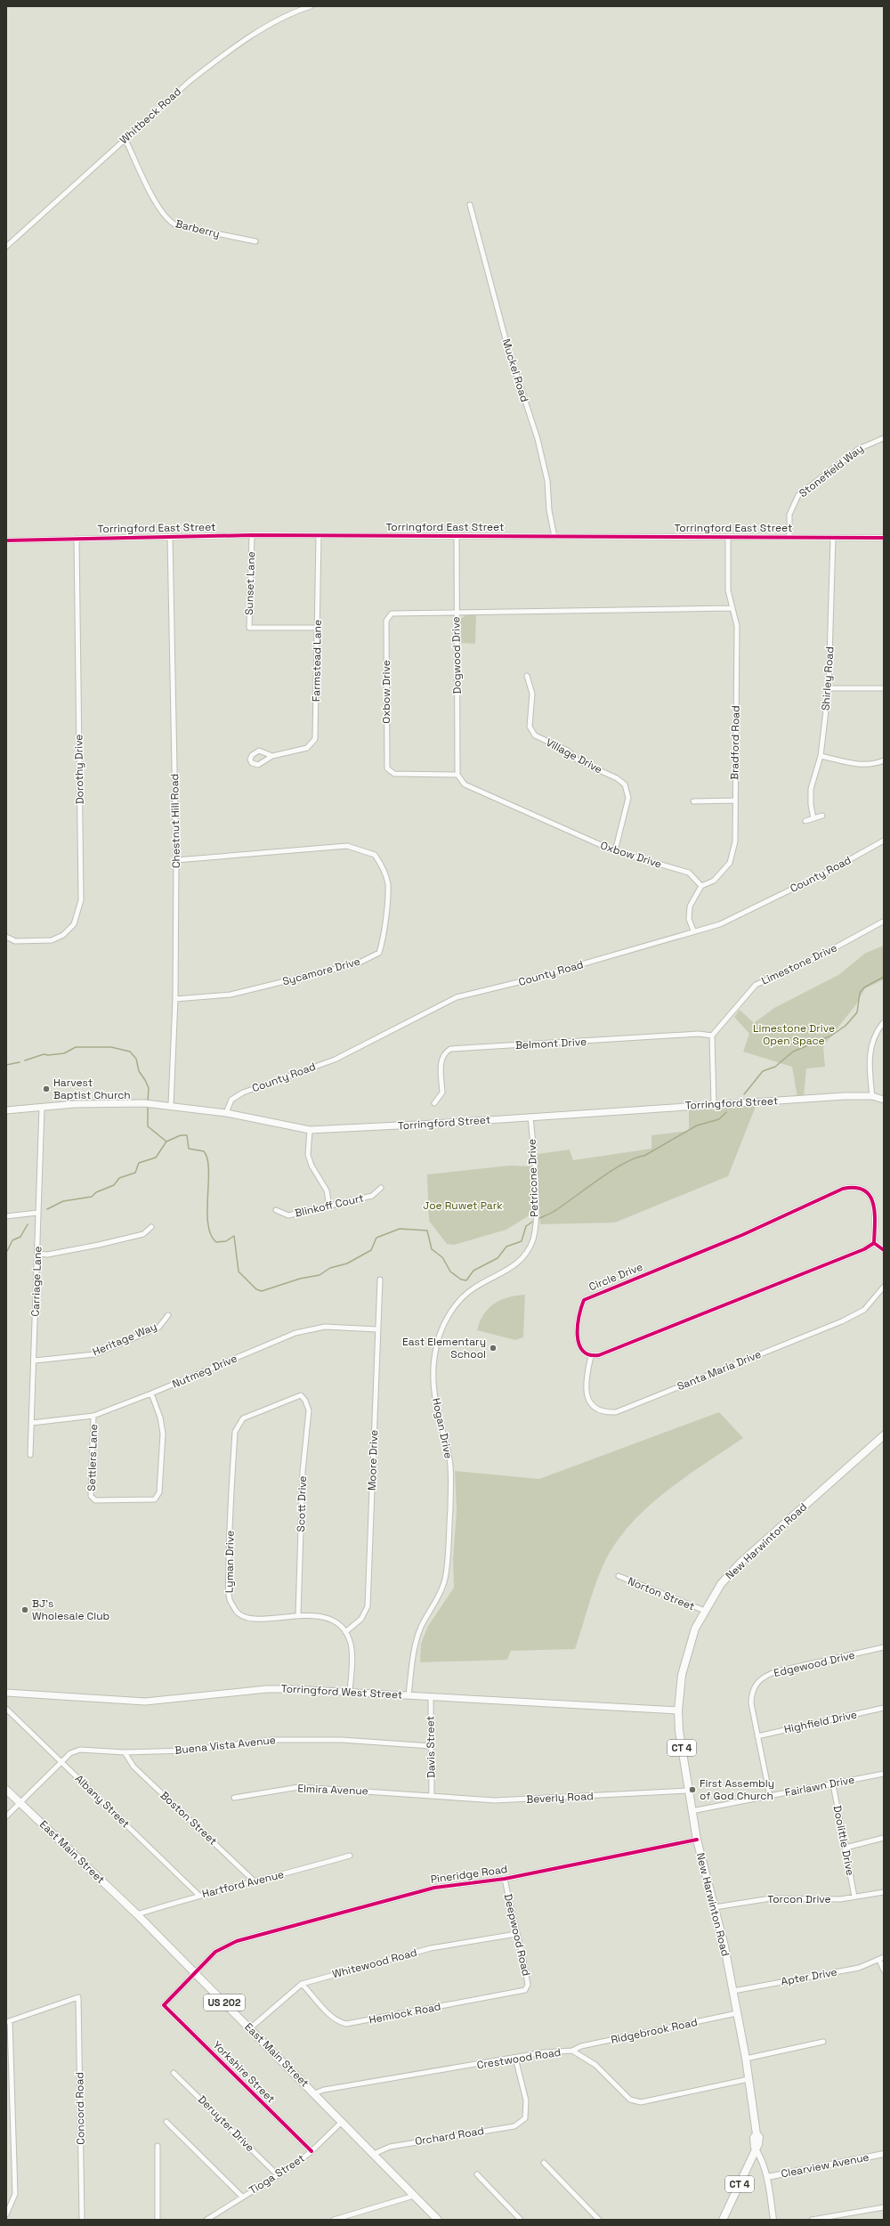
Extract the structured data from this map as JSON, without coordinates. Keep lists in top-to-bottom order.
{
  "streets": {
    "main road": [
      "Torringford Street",
      "New Harwinton Road",
      "Torringford West Street",
      "CT 4",
      "East Main Street",
      "US 202"
    ],
    "street": [
      "Whitbeck Road",
      "Barberry",
      "Muckel Road",
      "Stonefield Way",
      "Torringford East Street",
      "Sunset Lane",
      "Dogwood Drive",
      "Farmstead Lane",
      "Shirley Road",
      "Oxbow Drive",
      "Bradford Road",
      "Village Drive",
      "Dorothy Drive",
      "Chestnut Hill Road",
      "County Road",
      "Limestone Drive",
      "Sycamore Drive",
      "Belmont Drive",
      "Petricone Drive",
      "Blinkoff Court",
      "Circle Drive",
      "Carriage Lane",
      "Heritage Way",
      "Santa Maria Drive",
      "Nutmeg Drive",
      "Hogan Drive",
      "Settlers Lane",
      "Moore Drive",
      "Scott Drive",
      "Lyman Drive",
      "Norton Street",
      "Edgewood Drive",
      "Highfield Drive",
      "Buena Vista Avenue",
      "Davis Street",
      "Fairlawn Drive",
      "Elmira Avenue",
      "Beverly Road",
      "Albany Street",
      "Boston Street",
      "Doolittle Drive",
      "Pineridge Road",
      "Hartford Avenue",
      "Torcon Drive",
      "Deepwood Road",
      "Whitewood Road",
      "Apter Drive",
      "Hemlock Road",
      "Ridgebrook Road",
      "Crestwood Road",
      "Yorkshire Street",
      "Concord Road",
      "Deruyter Drive",
      "Orchard Road",
      "Clearview Avenue",
      "Tioga Street"
    ]
  },
  "crossings": [
    ["Whitbeck Road", "Barberry"],
    ["Muckel Road", "Torringford East Street"],
    ["Stonefield Way", "Torringford East Street"],
    ["Torringford East Street", "Sunset Lane"],
    ["Torringford East Street", "Dogwood Drive"],
    ["Torringford East Street", "Farmstead Lane"],
    ["Torringford East Street", "Shirley Road"],
    ["Torringford East Street", "Bradford Road"],
    ["Torringford East Street", "Dorothy Drive"],
    ["Torringford East Street", "Chestnut Hill Road"],
    ["Sunset Lane", "Farmstead Lane"],
    ["Dogwood Drive", "Oxbow Drive"],
    ["Oxbow Drive", "Bradford Road"],
    ["Oxbow Drive", "Village Drive"],
    ["Bradford Road", "County Road"],
    ["Chestnut Hill Road", "Sycamore Drive"],
    ["Chestnut Hill Road", "Torringford Street"],
    ["County Road", "Torringford Street"],
    ["Limestone Drive", "Belmont Drive"],
    ["Torringford Street", "Petricone Drive"],
    ["Torringford Street", "Carriage Lane"],
    ["Petricone Drive", "Hogan Drive"],
    ["Circle Drive", "Santa Maria Drive"],
    ["Carriage Lane", "Heritage Way"],
    ["Carriage Lane", "Nutmeg Drive"],
    ["Nutmeg Drive", "Settlers Lane"],
    ["Nutmeg Drive", "Moore Drive"],
    ["Hogan Drive", "Torringford West Street"],
    ["Moore Drive", "Lyman Drive"],
    ["Scott Drive", "Lyman Drive"],
    ["New Harwinton Road", "Norton Street"],
    ["New Harwinton Road", "Torringford West Street"],
    ["New Harwinton Road", "Fairlawn Drive"],
    ["New Harwinton Road", "Beverly Road"],
    ["New Harwinton Road", "Pineridge Road"],
    ["New Harwinton Road", "Torcon Drive"],
    ["New Harwinton Road", "Apter Drive"],
    ["New Harwinton Road", "Ridgebrook Road"],
    ["New Harwinton Road", "Crestwood Road"],
    ["Edgewood Drive", "Highfield Drive"],
    ["Edgewood Drive", "Fairlawn Drive"],
    ["Torringford West Street", "Davis Street"],
    ["Buena Vista Avenue", "Davis Street"],
    ["Buena Vista Avenue", "Albany Street"],
    ["Buena Vista Avenue", "Boston Street"],
    ["Buena Vista Avenue", "East Main Street"],
    ["Davis Street", "Elmira Avenue"],
    ["Davis Street", "Beverly Road"],
    ["Fairlawn Drive", "Doolittle Drive"],
    ["Elmira Avenue", "Beverly Road"],
    ["Albany Street", "Hartford Avenue"],
    ["Boston Street", "Hartford Avenue"],
    ["Doolittle Drive", "Torcon Drive"],
    ["East Main Street", "Pineridge Road"],
    ["East Main Street", "Hartford Avenue"],
    ["East Main Street", "Whitewood Road"],
    ["East Main Street", "Crestwood Road"],
    ["East Main Street", "Orchard Road"],
    ["East Main Street", "Tioga Street"],
    ["Pineridge Road", "Deepwood Road"],
    ["Pineridge Road", "Yorkshire Street"],
    ["Deepwood Road", "Whitewood Road"],
    ["Deepwood Road", "Hemlock Road"],
    ["Whitewood Road", "Hemlock Road"],
    ["Ridgebrook Road", "Crestwood Road"],
    ["Crestwood Road", "Orchard Road"],
    ["Yorkshire Street", "Tioga Street"],
    ["Deruyter Drive", "Tioga Street"]
  ],
  "parks": ["Limestone Drive Open Space", "Joe Ruwet Park"],
  "places": [
    "Harvest Baptist Church",
    "East Elementary School",
    "BJ's Wholesale Club",
    "First Assembly of God Church"
  ]
}
